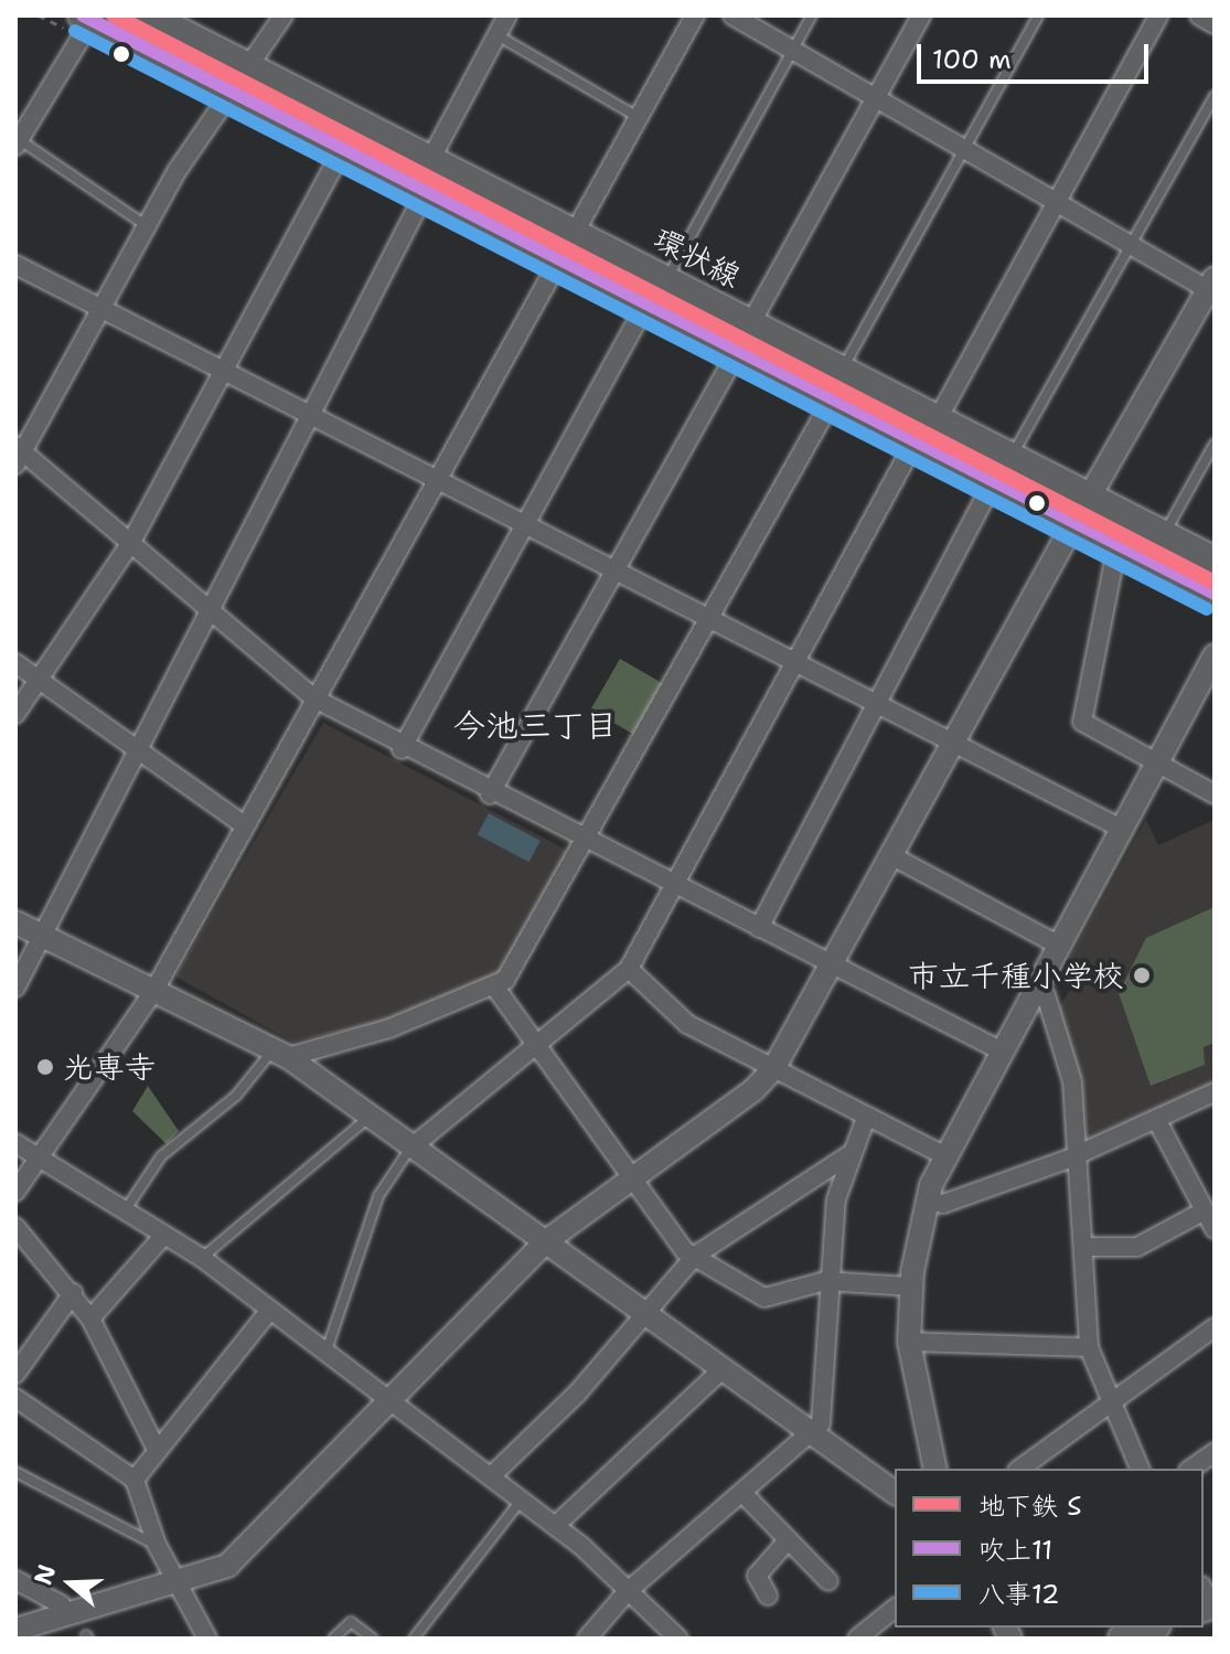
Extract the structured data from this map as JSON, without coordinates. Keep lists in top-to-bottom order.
{
  "streets": {
    "main road": ["環状線"]
  },
  "districts": ["今池三丁目"],
  "places": ["市立千種小学校", "光専寺"],
  "lines": ["metro line S", "transit line 吹上11", "transit line 八事12"],
  "legend": ["地下鉄 S", "吹上11", "八事12"],
  "scale_bar": "100 m",
  "north": "left"
}
